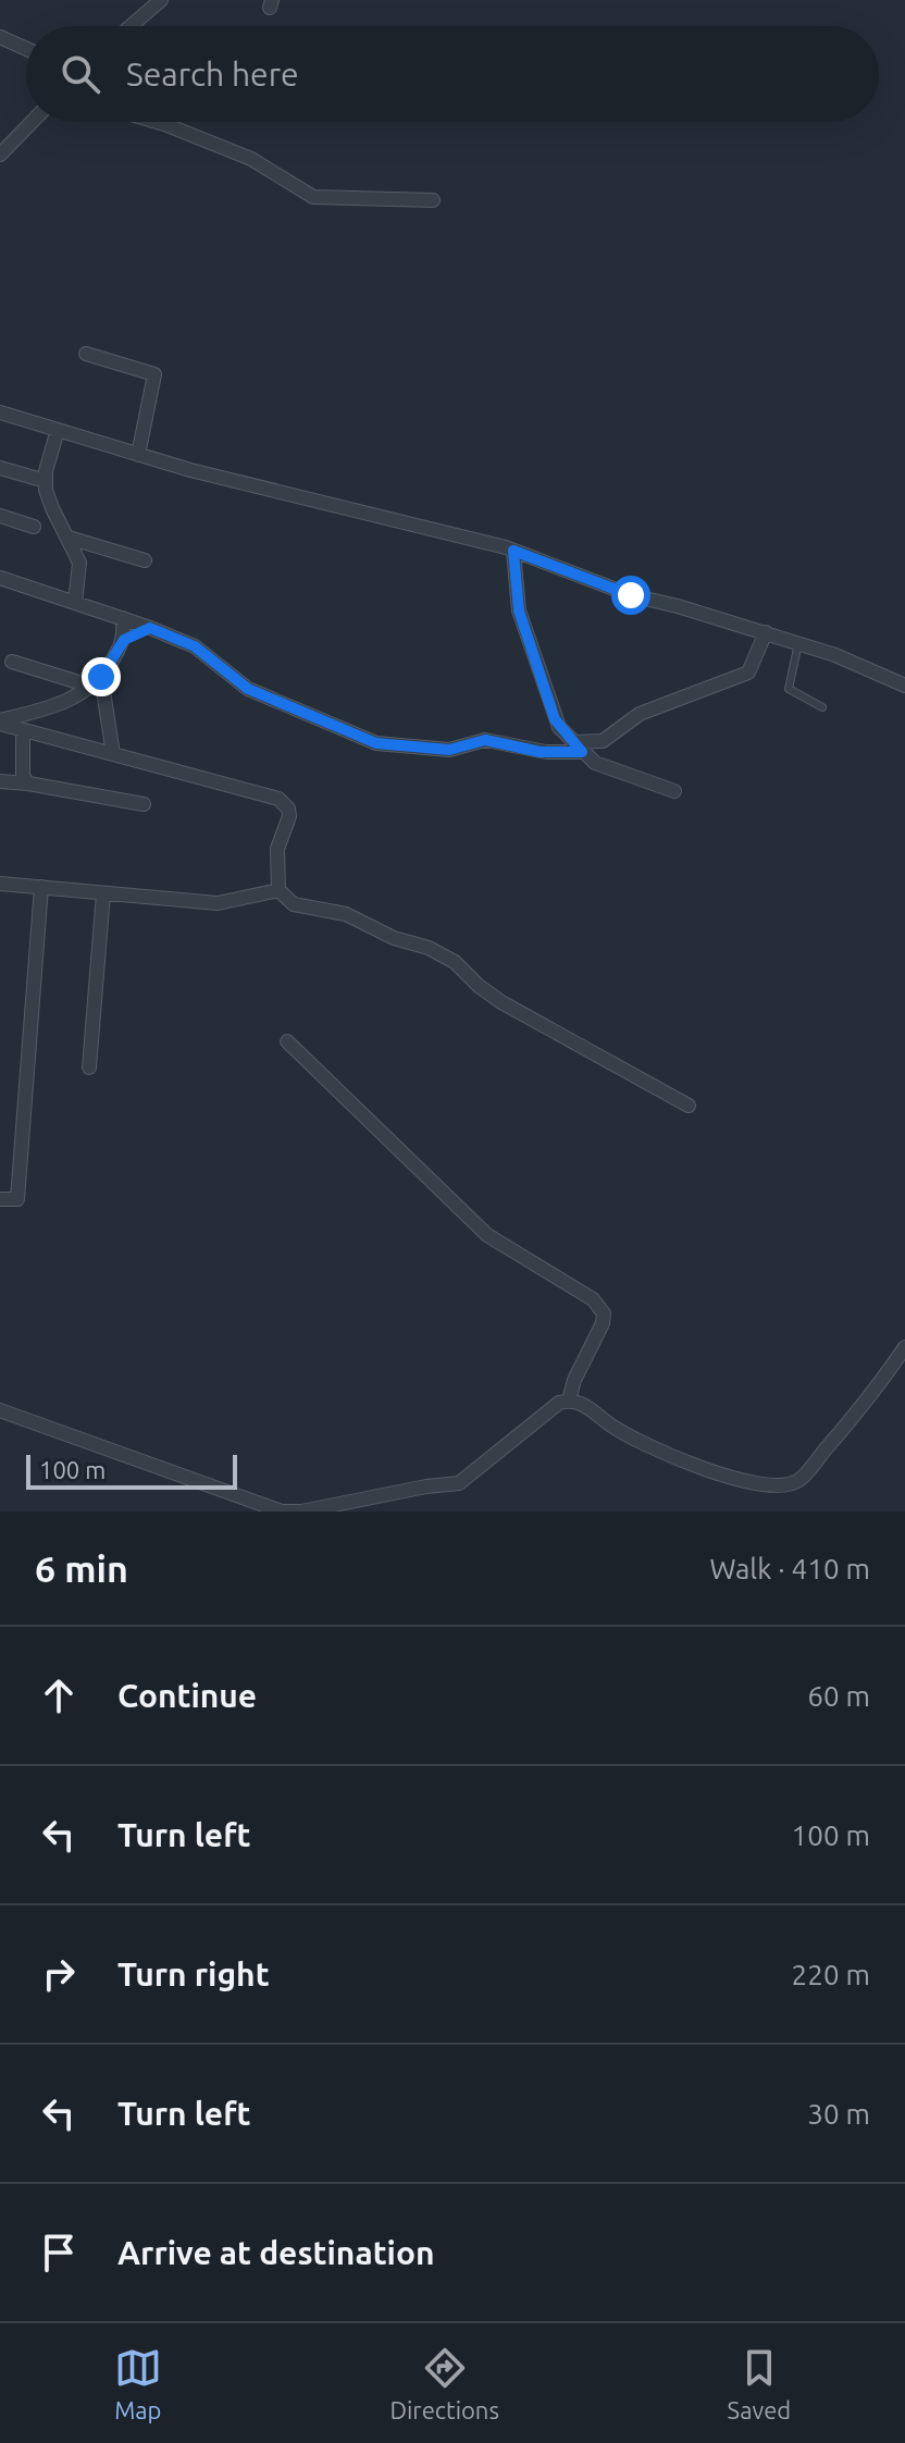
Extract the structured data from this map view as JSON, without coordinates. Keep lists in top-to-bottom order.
{
  "scale_bar": "100 m",
  "page": {
    "search": "Search here",
    "scale": "100 m",
    "heading": ["6 min", "Walk · 410 m"],
    "list": [
      ["Continue", "60 m"],
      ["Turn left", "100 m"],
      ["Turn right", "220 m"],
      ["Turn left", "30 m"],
      "Arrive at destination"
    ],
    "nav": ["Map", "Directions", "Saved"]
  }
}
